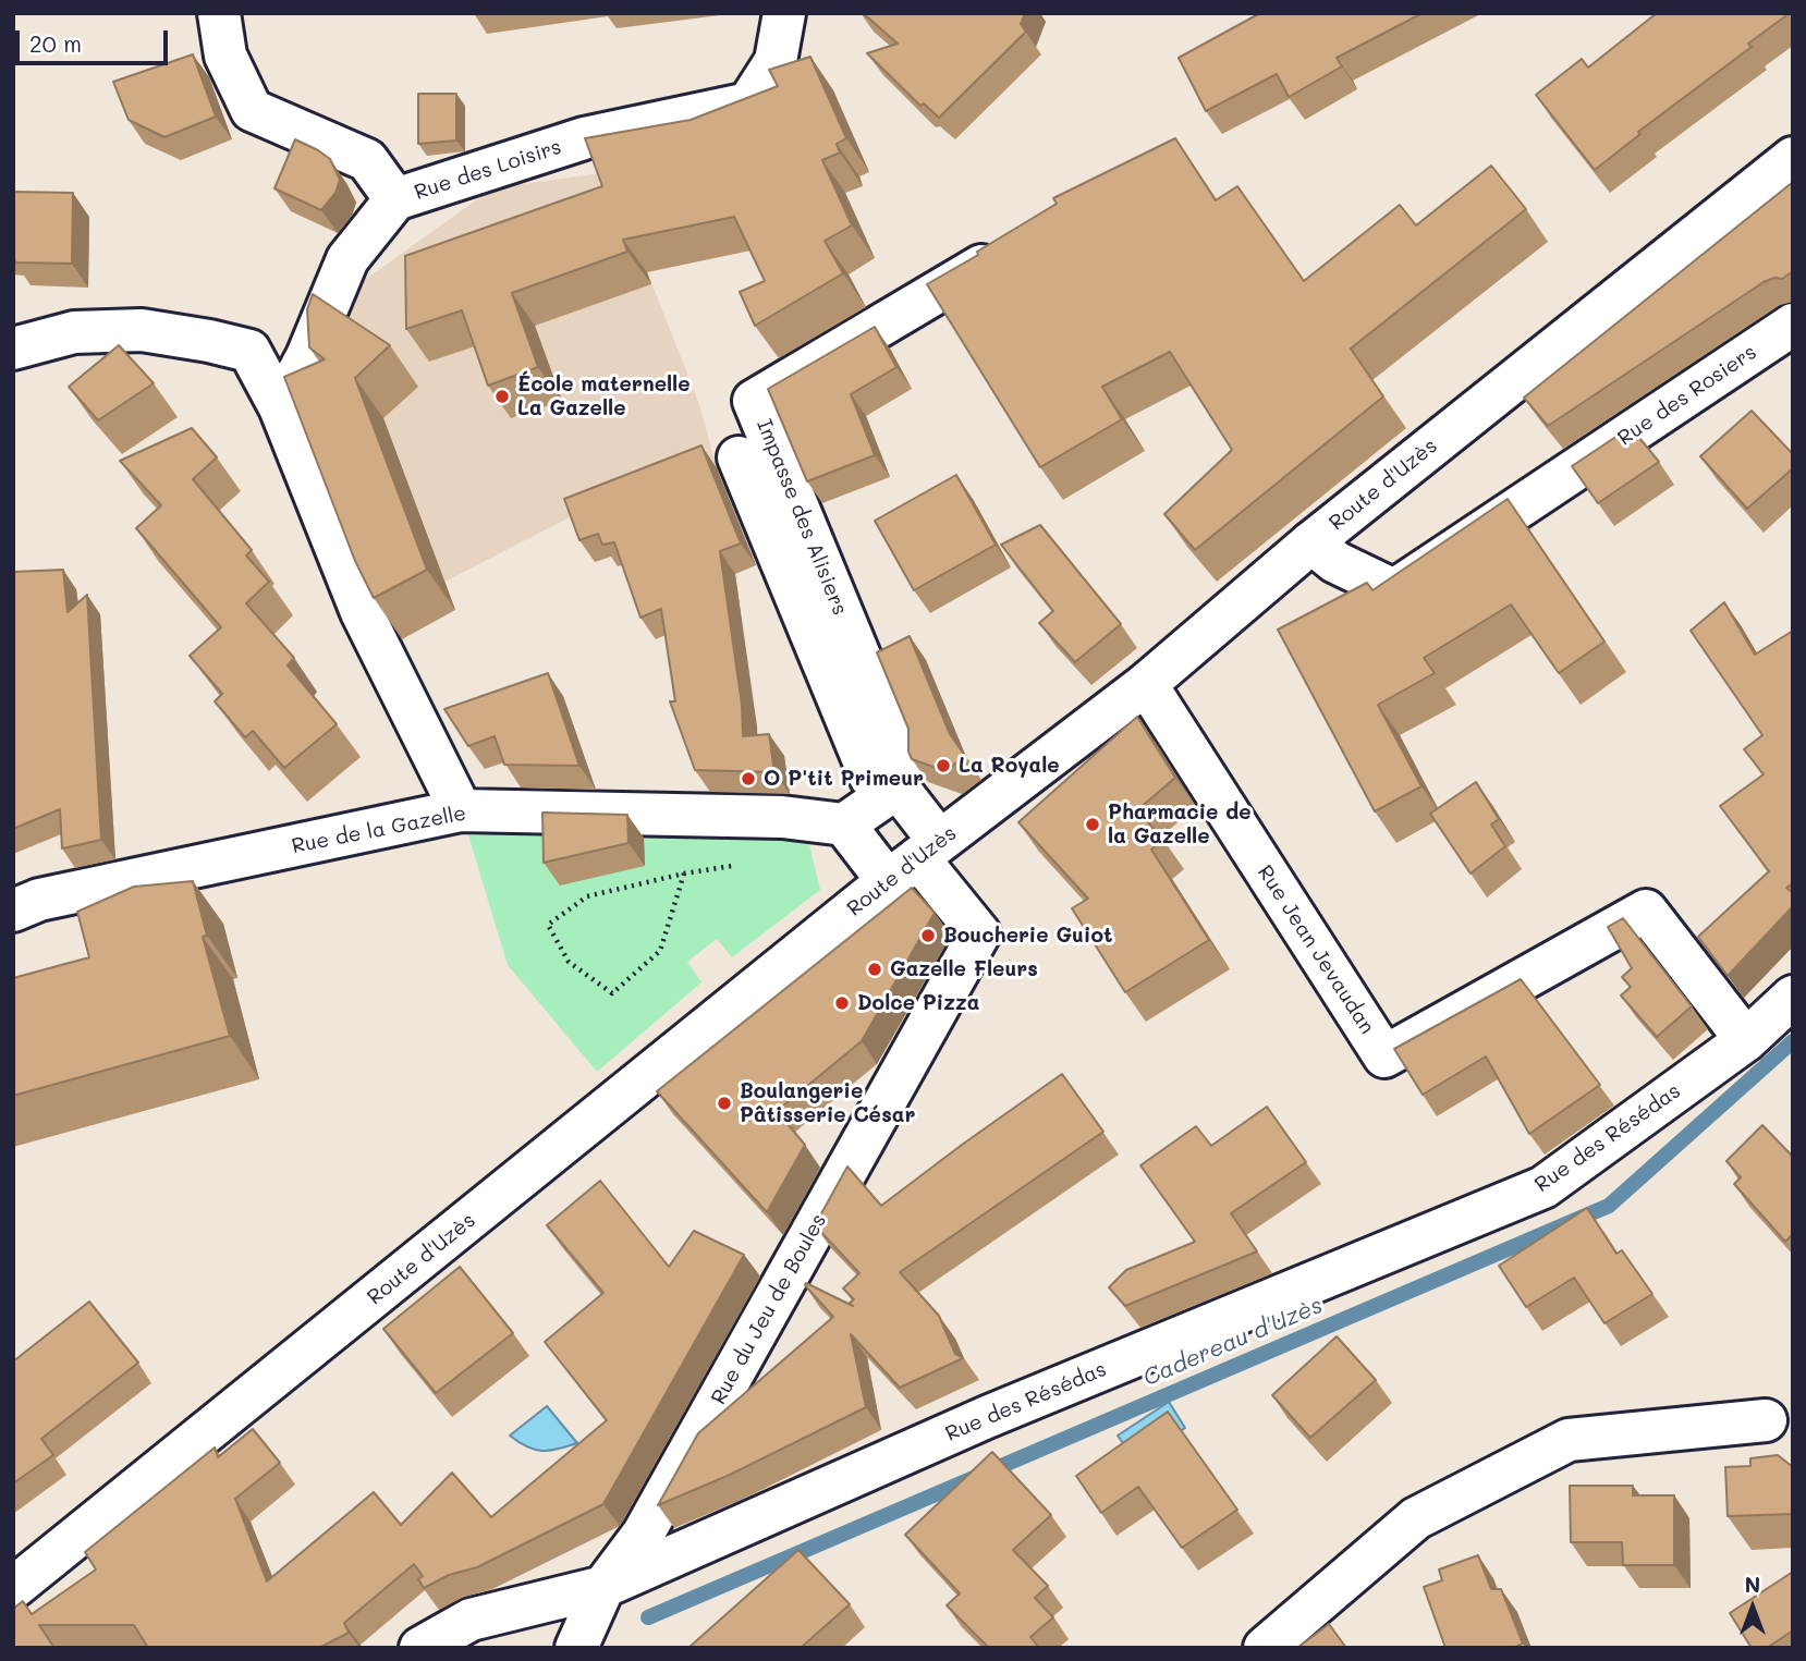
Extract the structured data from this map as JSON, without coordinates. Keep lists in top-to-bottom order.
{
  "streets": {
    "street": [
      "Rue des Loisirs",
      "Rue des Rosiers",
      "Route d'Uzès",
      "Impasse des Alisiers",
      "Rue de la Gazelle",
      "Rue Jean Jevaudan",
      "Rue des Résédas",
      "Rue du Jeu de Boules"
    ]
  },
  "crossings": [
    ["Rue des Rosiers", "Route d'Uzès"],
    ["Route d'Uzès", "Rue Jean Jevaudan"],
    ["Route d'Uzès", "Rue du Jeu de Boules"],
    ["Rue Jean Jevaudan", "Rue des Résédas"],
    ["Rue des Résédas", "Rue du Jeu de Boules"]
  ],
  "water": ["Cadereau d'Uzès"],
  "places": [
    "École maternelle La Gazelle",
    "La Royale",
    "O P'tit Primeur",
    "Pharmacie de la Gazelle",
    "Boucherie Guiot",
    "Gazelle Fleurs",
    "Dolce Pizza",
    "Boulangerie Pâtisserie César"
  ],
  "scale_bar": "20 m",
  "north": "top"
}
